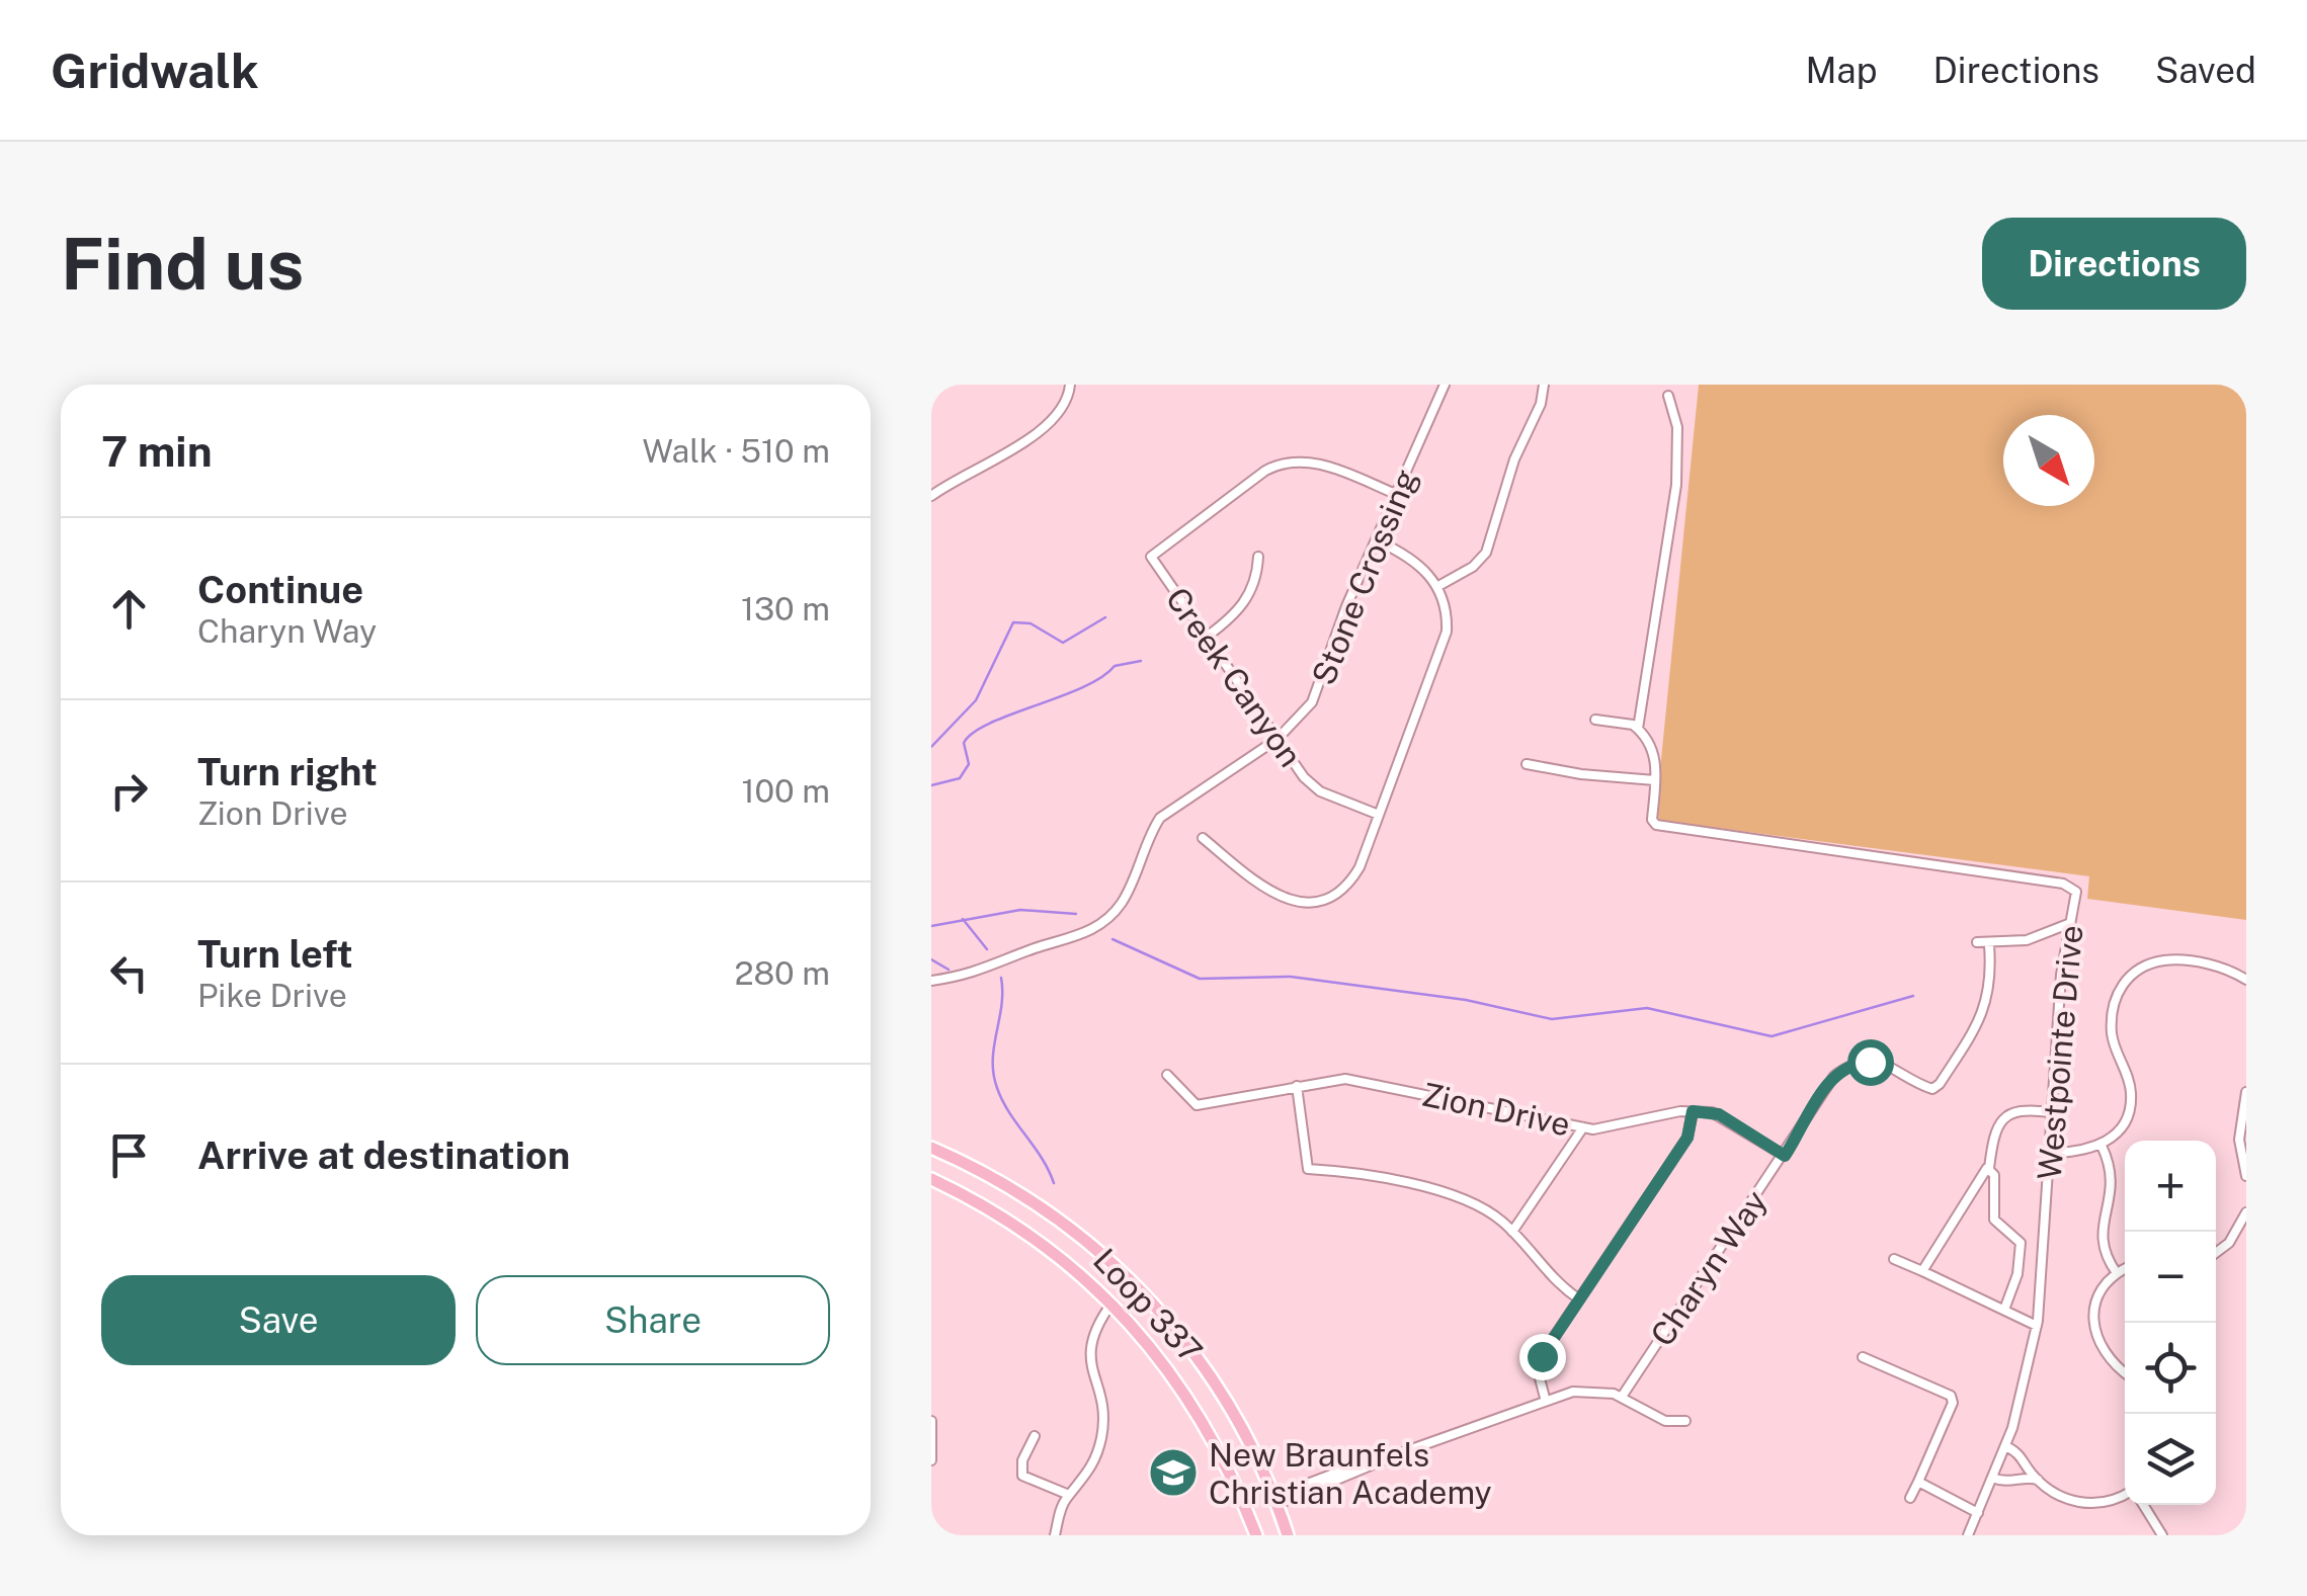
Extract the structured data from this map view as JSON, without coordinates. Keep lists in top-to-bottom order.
{
  "streets": {
    "main road": ["Loop 337"],
    "street": [
      "Stone Crossing",
      "Creek Canyon",
      "Westpointe Drive",
      "Zion Drive",
      "Charyn Way"
    ]
  },
  "crossings": [
    ["Stone Crossing", "Creek Canyon"]
  ],
  "places": {
    "school or university": ["New Braunfels Christian Academy"]
  },
  "north": "bottom right",
  "page": {
    "header": "Gridwalk",
    "nav": ["Map", "Directions", "Saved"],
    "buttons": [
      "Directions",
      ["Save", "Share"]
    ],
    "title": "Find us",
    "heading": ["7 min", "Walk · 510 m"],
    "list": [
      ["Continue", "Charyn Way", "130 m"],
      ["Turn right", "Zion Drive", "100 m"],
      ["Turn left", "Pike Drive", "280 m"],
      "Arrive at destination"
    ],
    "map_buttons": ["+", "−"]
  }
}
